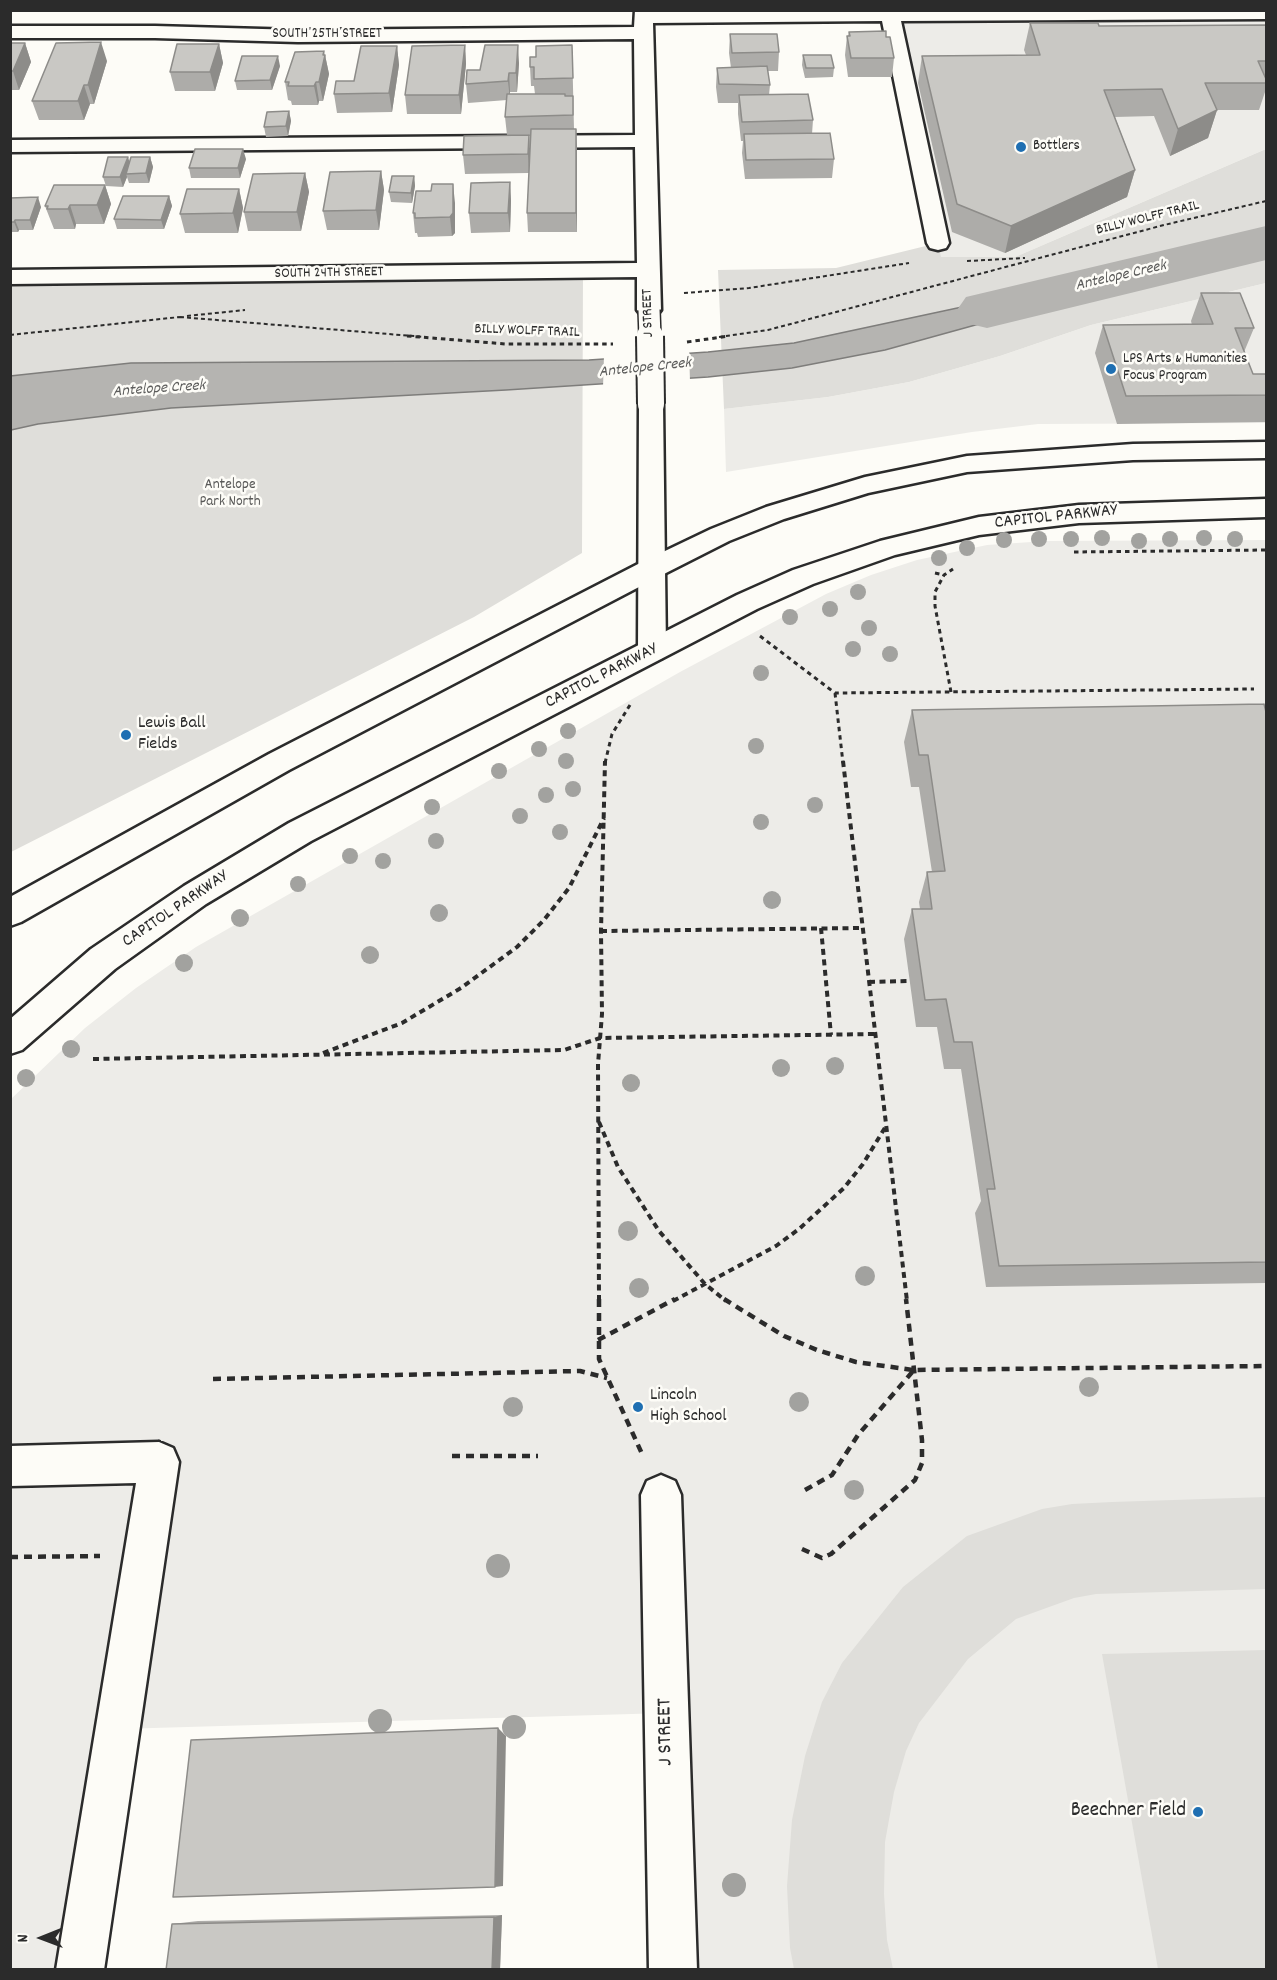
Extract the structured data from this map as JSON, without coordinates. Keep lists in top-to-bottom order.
{
  "streets": {
    "street": [
      "SOUTH 25TH STREET",
      "SOUTH 24TH STREET",
      "J STREET",
      "CAPITOL PARKWAY"
    ],
    "path": ["BILLY WOLFF TRAIL"]
  },
  "crossings": [
    ["SOUTH 25TH STREET", "J STREET"],
    ["SOUTH 24TH STREET", "J STREET"],
    ["J STREET", "CAPITOL PARKWAY"]
  ],
  "water": ["Antelope Creek"],
  "parks": ["Antelope Park North"],
  "places": [
    "Bottlers",
    "LPS Arts & Humanities Focus Program",
    "Lewis Ball Fields",
    "Lincoln High School",
    "Beechner Field"
  ],
  "north": "left"
}
